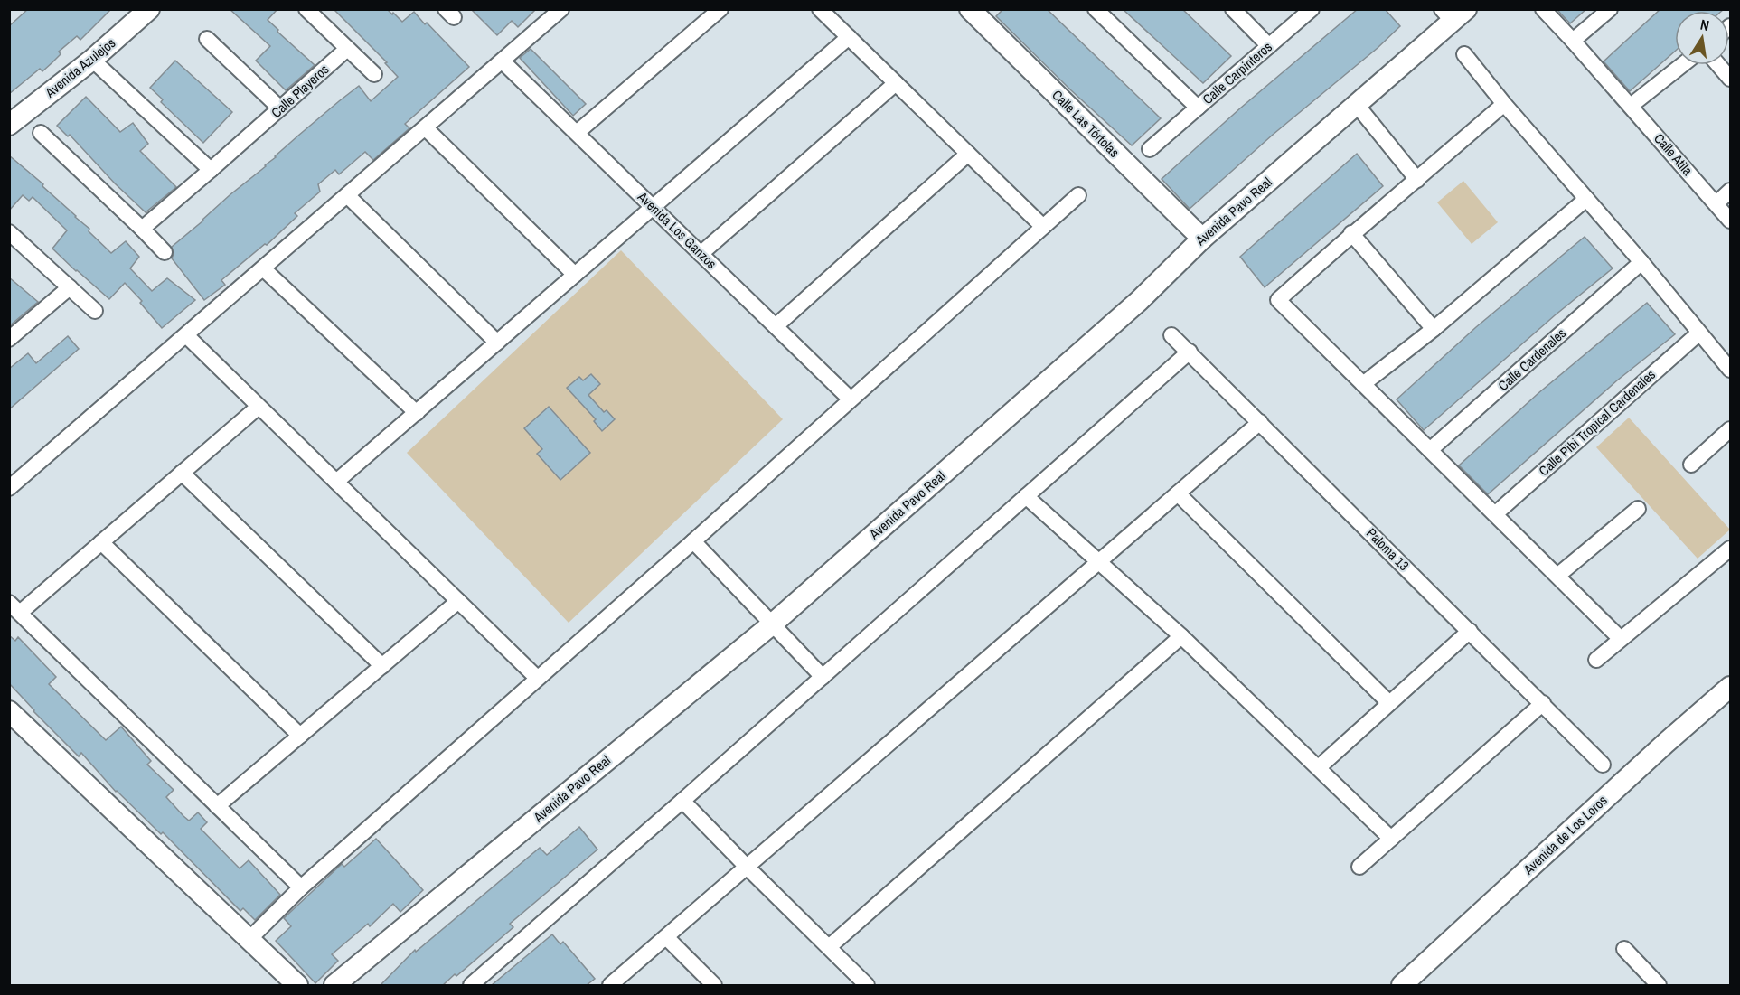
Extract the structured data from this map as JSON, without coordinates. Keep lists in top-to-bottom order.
{
  "streets": {
    "street": [
      "Avenida Azulejos",
      "Calle Carpinteros",
      "Calle Playeros",
      "Calle Las Tórtolas",
      "Calle Atila",
      "Avenida Pavo Real",
      "Avenida Los Ganzos",
      "Calle Cardenales",
      "Calle Pibi Tropical Cardenales",
      "Paloma 13",
      "Avenida de Los Loros"
    ]
  },
  "crossings": [
    ["Calle Las Tórtolas", "Avenida Pavo Real"]
  ],
  "north": "top"
}
